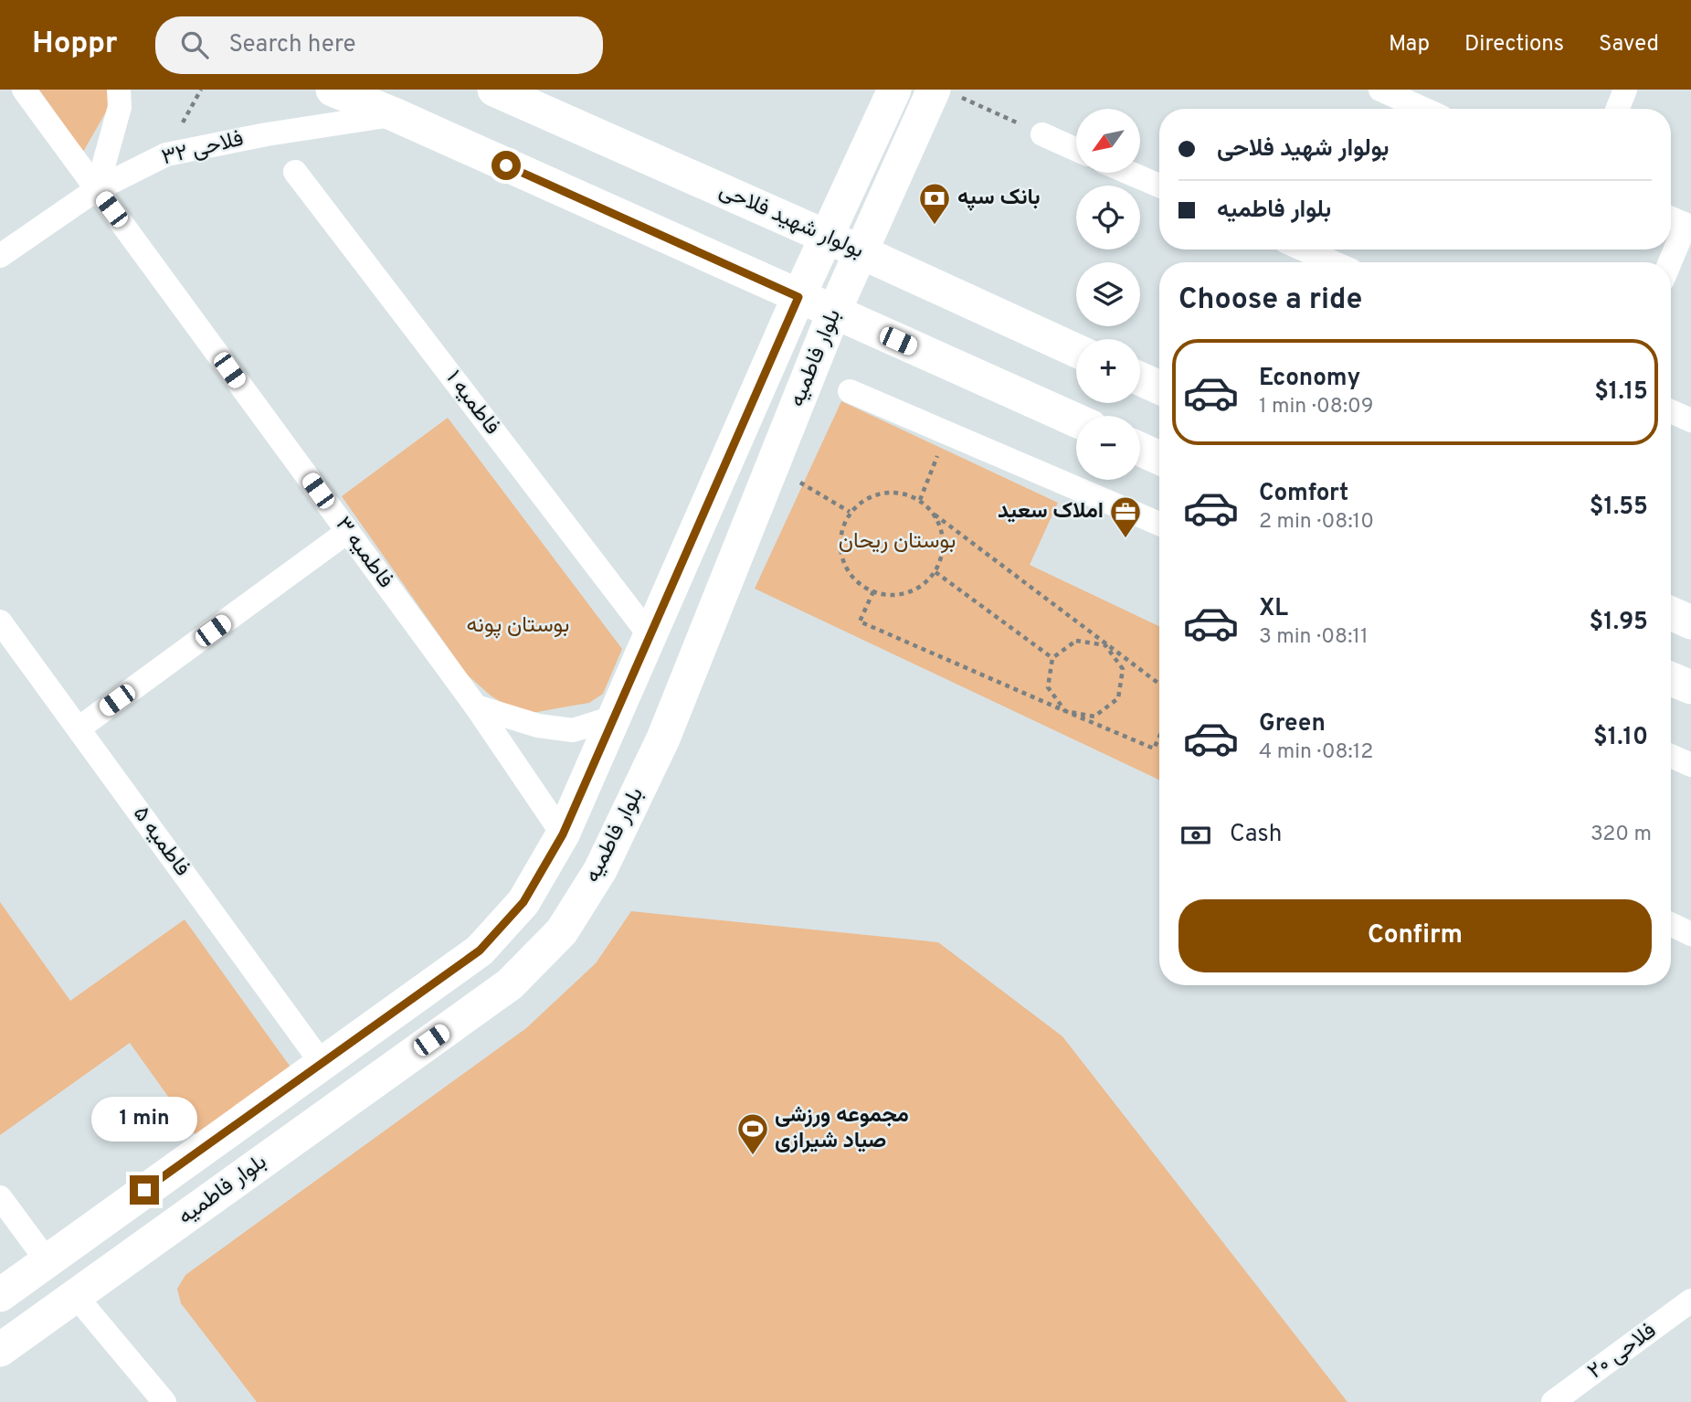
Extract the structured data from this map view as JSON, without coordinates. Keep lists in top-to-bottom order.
{
  "streets": {
    "street": [
      "فلاحی ۳۲",
      "بولوار شهید فلاحی",
      "بلوار فاطمیه",
      "فاطمیه ۱",
      "فاطمیه ۳",
      "فاطمیه ۵",
      "فلاحی ۲۰"
    ]
  },
  "crossings": [
    ["فلاحی ۳۲", "فاطمیه ۳"],
    ["بولوار شهید فلاحی", "بلوار فاطمیه"],
    ["بلوار فاطمیه", "فاطمیه ۱"],
    ["بلوار فاطمیه", "فاطمیه ۳"],
    ["بلوار فاطمیه", "فاطمیه ۵"]
  ],
  "parks": ["بوستان ریحان", "بوستان پونه"],
  "places": {
    "bank": ["بانک سپه"],
    "office": ["املاک سعید"],
    "sports": ["مجموعه ورزشی صیاد شیرازی"]
  },
  "north": "bottom left",
  "page": {
    "header": "Hoppr",
    "search": "Search here",
    "nav": ["Map", "Directions", "Saved"],
    "map_buttons": ["+", "−"],
    "banner": ["بولوار شهید فلاحی", "بلوار فاطمیه"],
    "heading": "Choose a ride",
    "list": [
      {
        "name": "Economy",
        "note": "1 min · 08:09",
        "value": "$1.15"
      },
      {
        "name": "Comfort",
        "note": "2 min · 08:10",
        "value": "$1.55"
      },
      {
        "name": "XL",
        "note": "3 min · 08:11",
        "value": "$1.95"
      },
      {
        "name": "Green",
        "note": "4 min · 08:12",
        "value": "$1.10"
      }
    ],
    "pay": ["Cash", "320 m"],
    "buttons": "Confirm",
    "bubble": "1 min"
  }
}
